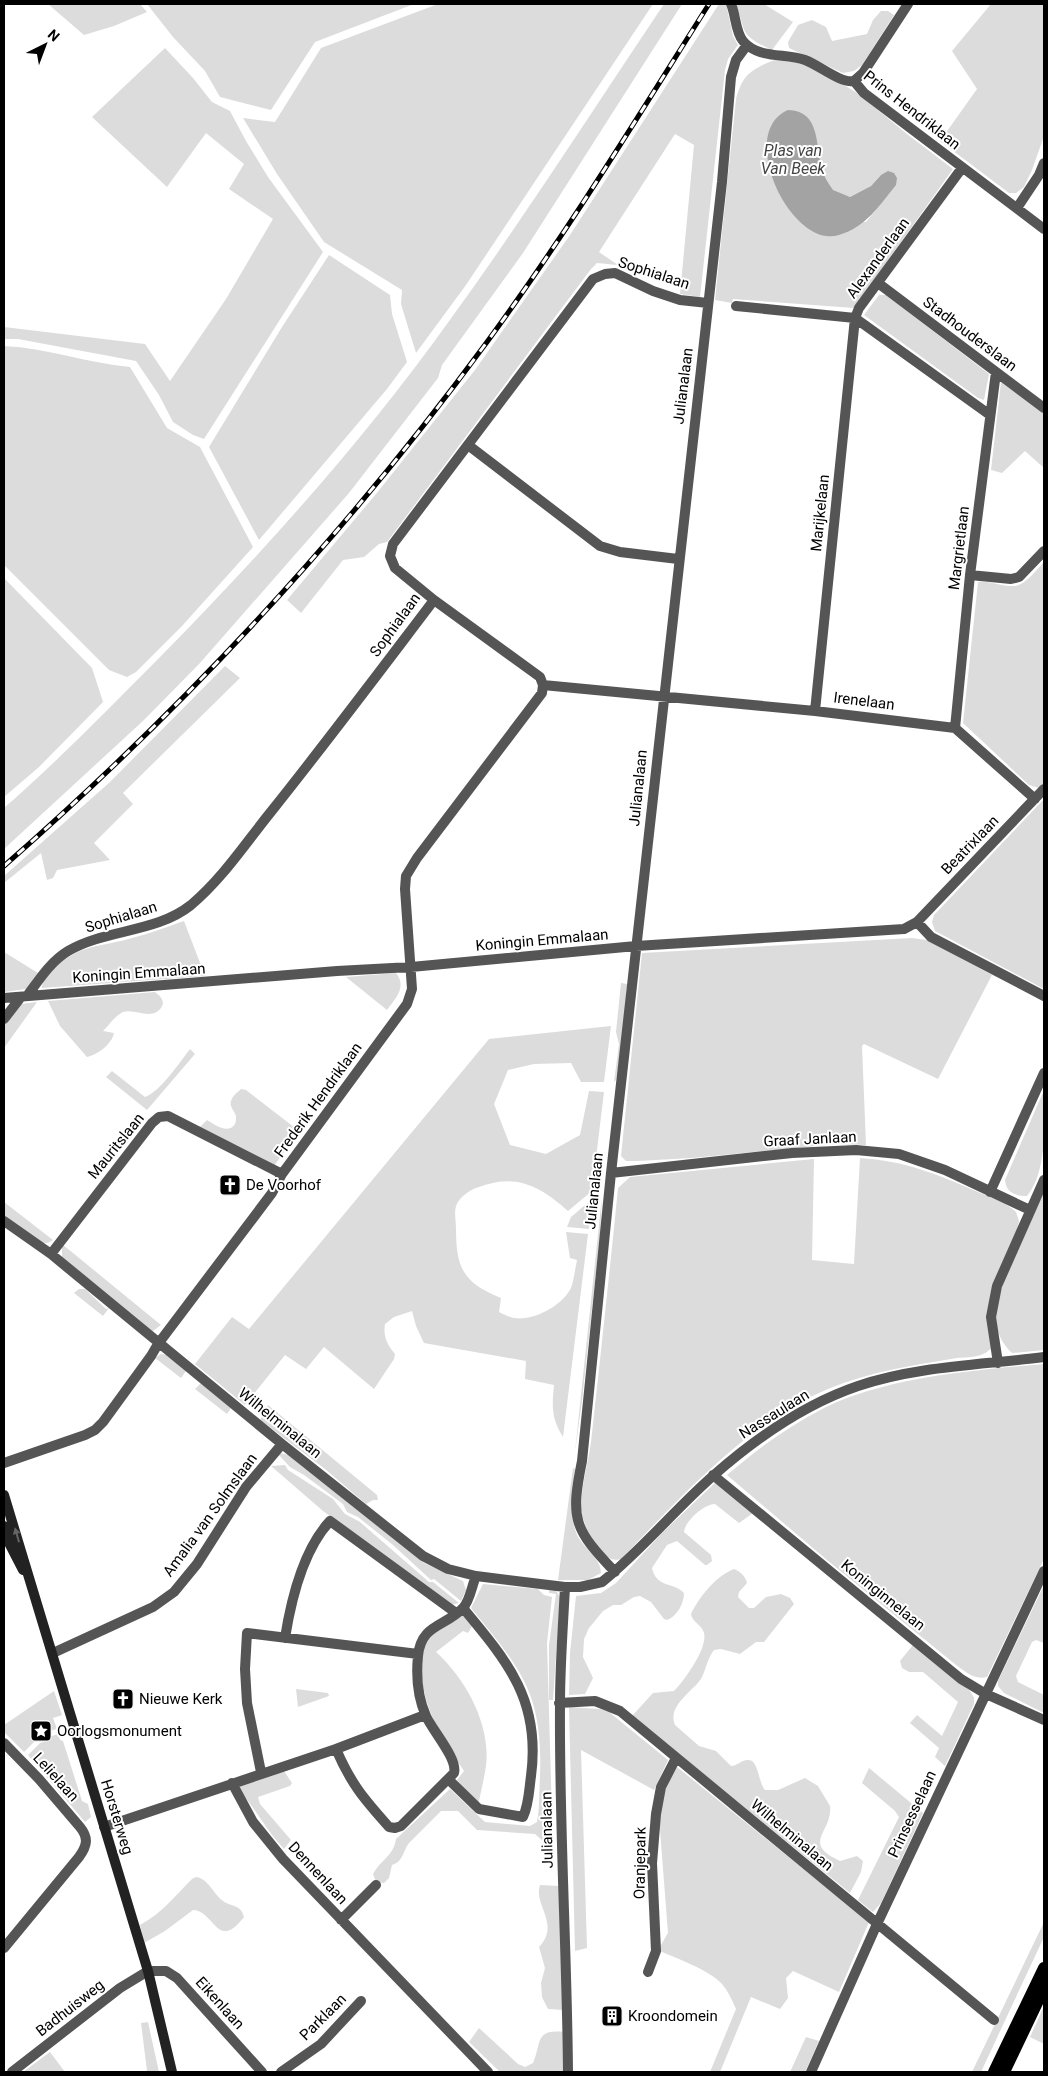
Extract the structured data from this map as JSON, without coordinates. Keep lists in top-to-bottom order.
{
  "streets": {
    "main road": ["Horsterweg"],
    "street": [
      "Prins Hendriklaan",
      "Alexanderlaan",
      "Sophialaan",
      "Stadhouderslaan",
      "Julianalaan",
      "Marijkelaan",
      "Margrietlaan",
      "Irenelaan",
      "Beatrixlaan",
      "Koningin Emmalaan",
      "Frederik Hendriklaan",
      "Graaf Janlaan",
      "Mauritslaan",
      "Nassaulaan",
      "Wilhelminalaan",
      "Amalia van Solmslaan",
      "Koninginnelaan",
      "Lelielaan",
      "Prinsesselaan",
      "Oranjepark",
      "Dennenlaan",
      "Eikenlaan",
      "Badhuisweg",
      "Parklaan"
    ]
  },
  "crossings": [
    ["Prins Hendriklaan", "Alexanderlaan"],
    ["Prins Hendriklaan", "Julianalaan"],
    ["Alexanderlaan", "Stadhouderslaan"],
    ["Alexanderlaan", "Marijkelaan"],
    ["Sophialaan", "Julianalaan"],
    ["Sophialaan", "Koningin Emmalaan"],
    ["Stadhouderslaan", "Margrietlaan"],
    ["Julianalaan", "Irenelaan"],
    ["Julianalaan", "Koningin Emmalaan"],
    ["Julianalaan", "Graaf Janlaan"],
    ["Julianalaan", "Nassaulaan"],
    ["Julianalaan", "Wilhelminalaan"],
    ["Marijkelaan", "Irenelaan"],
    ["Margrietlaan", "Irenelaan"],
    ["Irenelaan", "Frederik Hendriklaan"],
    ["Beatrixlaan", "Koningin Emmalaan"],
    ["Koningin Emmalaan", "Frederik Hendriklaan"],
    ["Frederik Hendriklaan", "Mauritslaan"],
    ["Frederik Hendriklaan", "Wilhelminalaan"],
    ["Mauritslaan", "Wilhelminalaan"],
    ["Nassaulaan", "Wilhelminalaan"],
    ["Nassaulaan", "Koninginnelaan"],
    ["Wilhelminalaan", "Amalia van Solmslaan"],
    ["Wilhelminalaan", "Prinsesselaan"],
    ["Wilhelminalaan", "Oranjepark"],
    ["Amalia van Solmslaan", "Horsterweg"],
    ["Koninginnelaan", "Prinsesselaan"],
    ["Horsterweg", "Eikenlaan"],
    ["Horsterweg", "Badhuisweg"],
    ["Eikenlaan", "Badhuisweg"]
  ],
  "water": ["Plas van Van Beek"],
  "places": {
    "church": ["De Voorhof", "Nieuwe Kerk"],
    "place": ["Oorlogsmonument"],
    "building": ["Kroondomein"]
  },
  "north": "top right"
}
